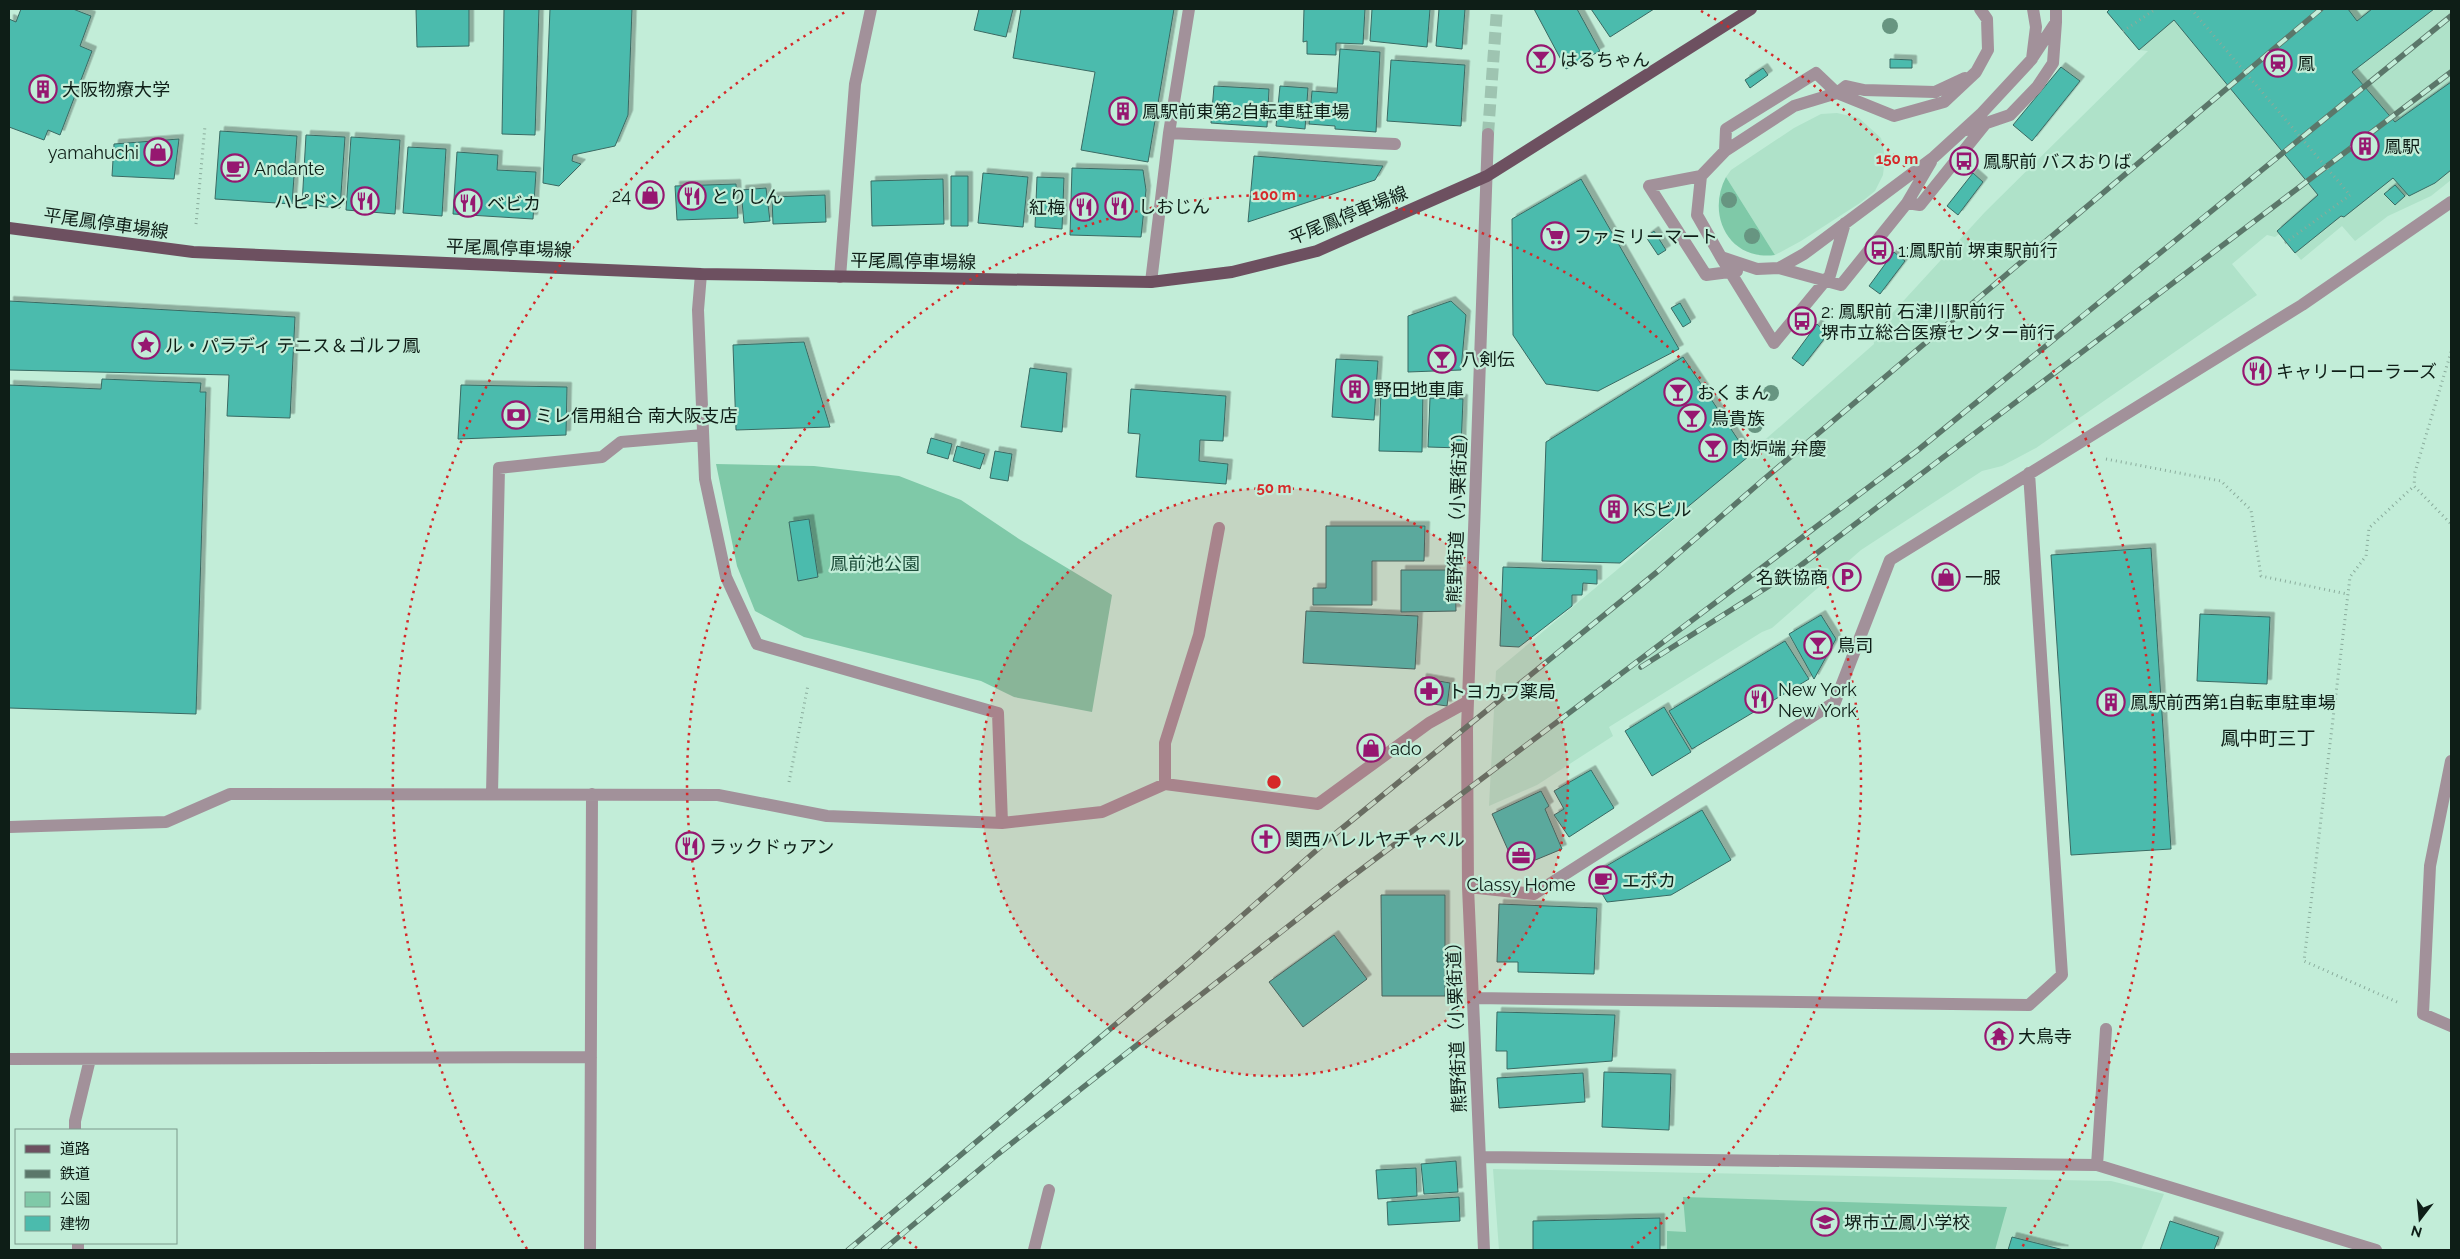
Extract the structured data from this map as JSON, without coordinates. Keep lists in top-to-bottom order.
{
  "streets": {
    "main road": ["平尾鳳停車場線"],
    "street": ["熊野街道（小栗街道）"]
  },
  "crossings": [
    ["平尾鳳停車場線", "熊野街道（小栗街道）"]
  ],
  "districts": ["鳳中町三丁"],
  "parks": ["鳳前池公園"],
  "places": {
    "bar": [
      "はるちゃん",
      "八剣伝",
      "おくまん",
      "鳥貴族",
      "肉炉端 弁慶",
      "鳥司"
    ],
    "station": ["鳳"],
    "building": [
      "大阪物療大学",
      "鳳駅前東第2自転車駐車場",
      "鳳駅",
      "野田地車庫",
      "KSビル",
      "鳳駅前西第1自転車駐車場"
    ],
    "shop": [
      "yamahuchi",
      "24",
      "一服",
      "ado"
    ],
    "bus stop": ["鳳駅前 バスおりば", "1:鳳駅前 堺東駅前行", "2: 鳳駅前 石津川駅前行 堺市立総合医療センター前行"],
    "cafe": ["Andante", "エポカ"],
    "restaurant": [
      "とりしん",
      "ハピドン",
      "ベビカ",
      "しおじん",
      "紅梅",
      "キャリーローラーズ",
      "New York New York",
      "ラックドゥアン"
    ],
    "supermarket": ["ファミリーマート"],
    "place": ["ル・パラディ テニス＆ゴルフ鳳"],
    "bank": ["ミレ信用組合 南大阪支店"],
    "parking": ["名鉄協商"],
    "pharmacy": ["トヨカワ薬局"],
    "church": ["関西ハレルヤチャペル"],
    "office": ["Classy Home"],
    "temple": ["大鳥寺"],
    "school or university": ["堺市立鳳小学校"]
  },
  "legend": [
    "道路",
    "鉄道",
    "公園",
    "建物"
  ],
  "north": "bottom",
  "rings": ["150 m", "100 m", "50 m"]
}
